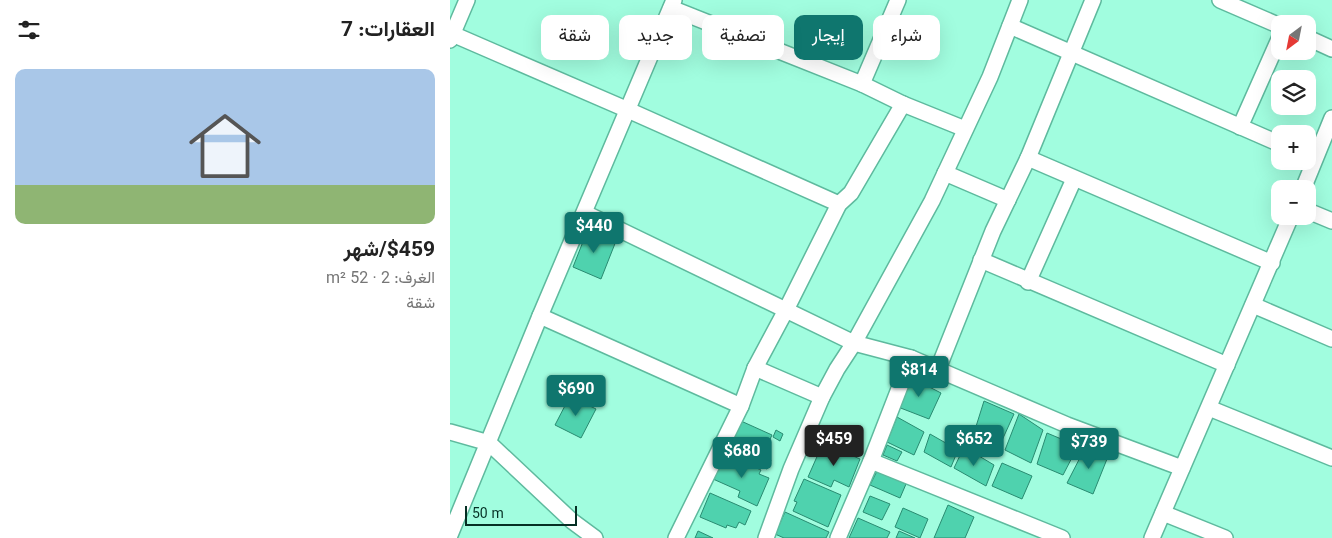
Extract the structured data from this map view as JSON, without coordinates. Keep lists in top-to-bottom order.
{
  "scale_bar": "50 m",
  "north": "bottom left",
  "page": {
    "heading": "العقارات: 7",
    "map_buttons": ["+", "−"],
    "chip": [
      "شراء",
      "إيجار",
      "تصفية",
      "جديد",
      "شقة"
    ],
    "list": [
      {
        "name": "$459/شهر",
        "note": "الغرف: 2 · 52 m² · شقة"
      }
    ],
    "price": [
      "$440",
      "$814",
      "$690",
      "$459",
      "$652",
      "$739",
      "$680"
    ],
    "scale": "50 m"
  }
}
